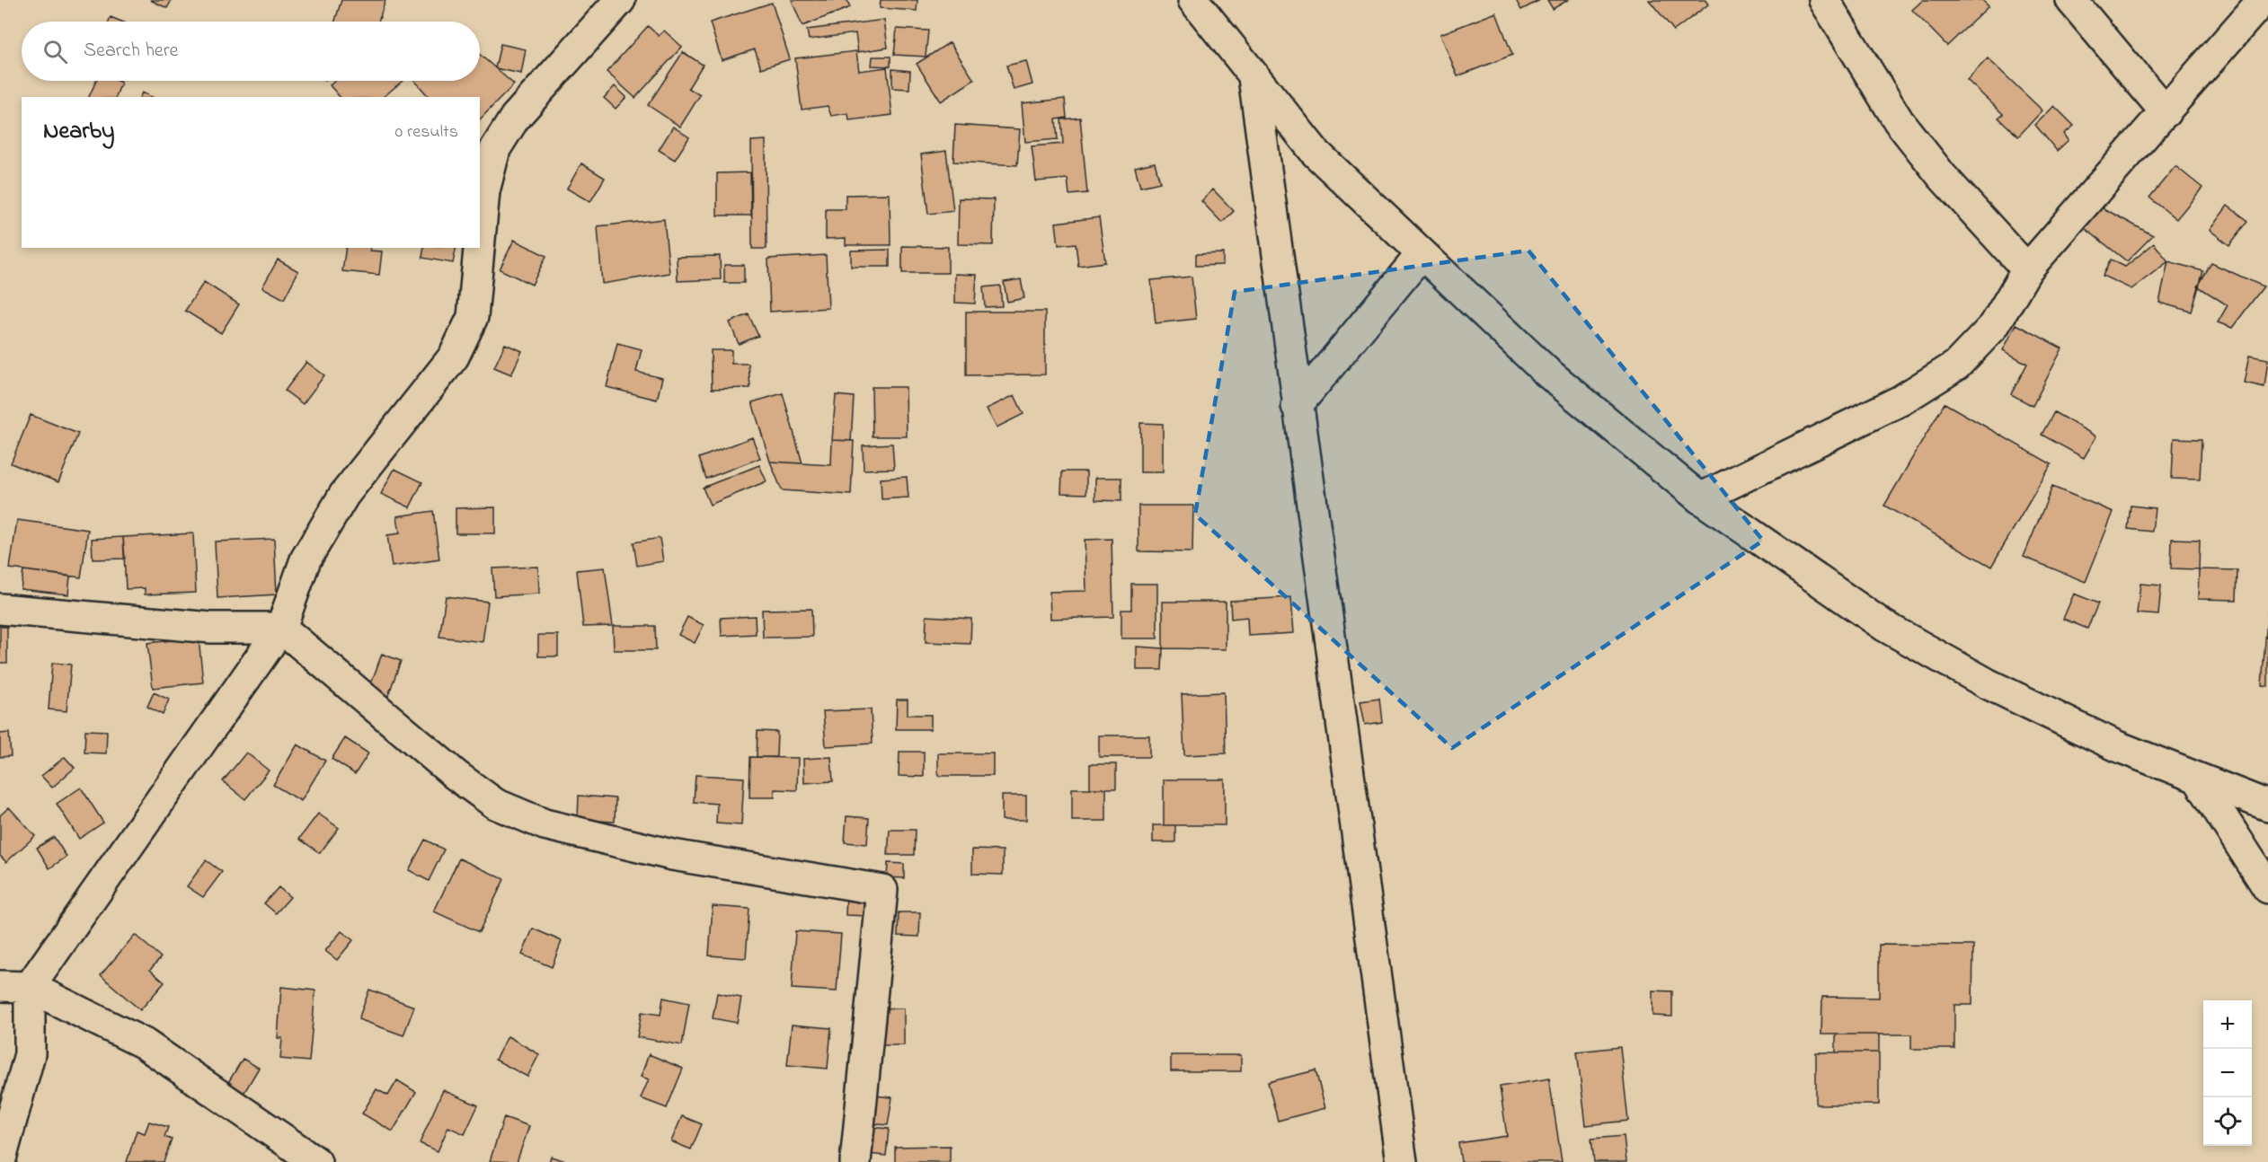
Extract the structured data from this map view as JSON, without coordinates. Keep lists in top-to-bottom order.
{
  "page": {
    "search": "Search here",
    "heading": ["Nearby", "0 results"],
    "map_buttons": ["+", "−"]
  }
}
